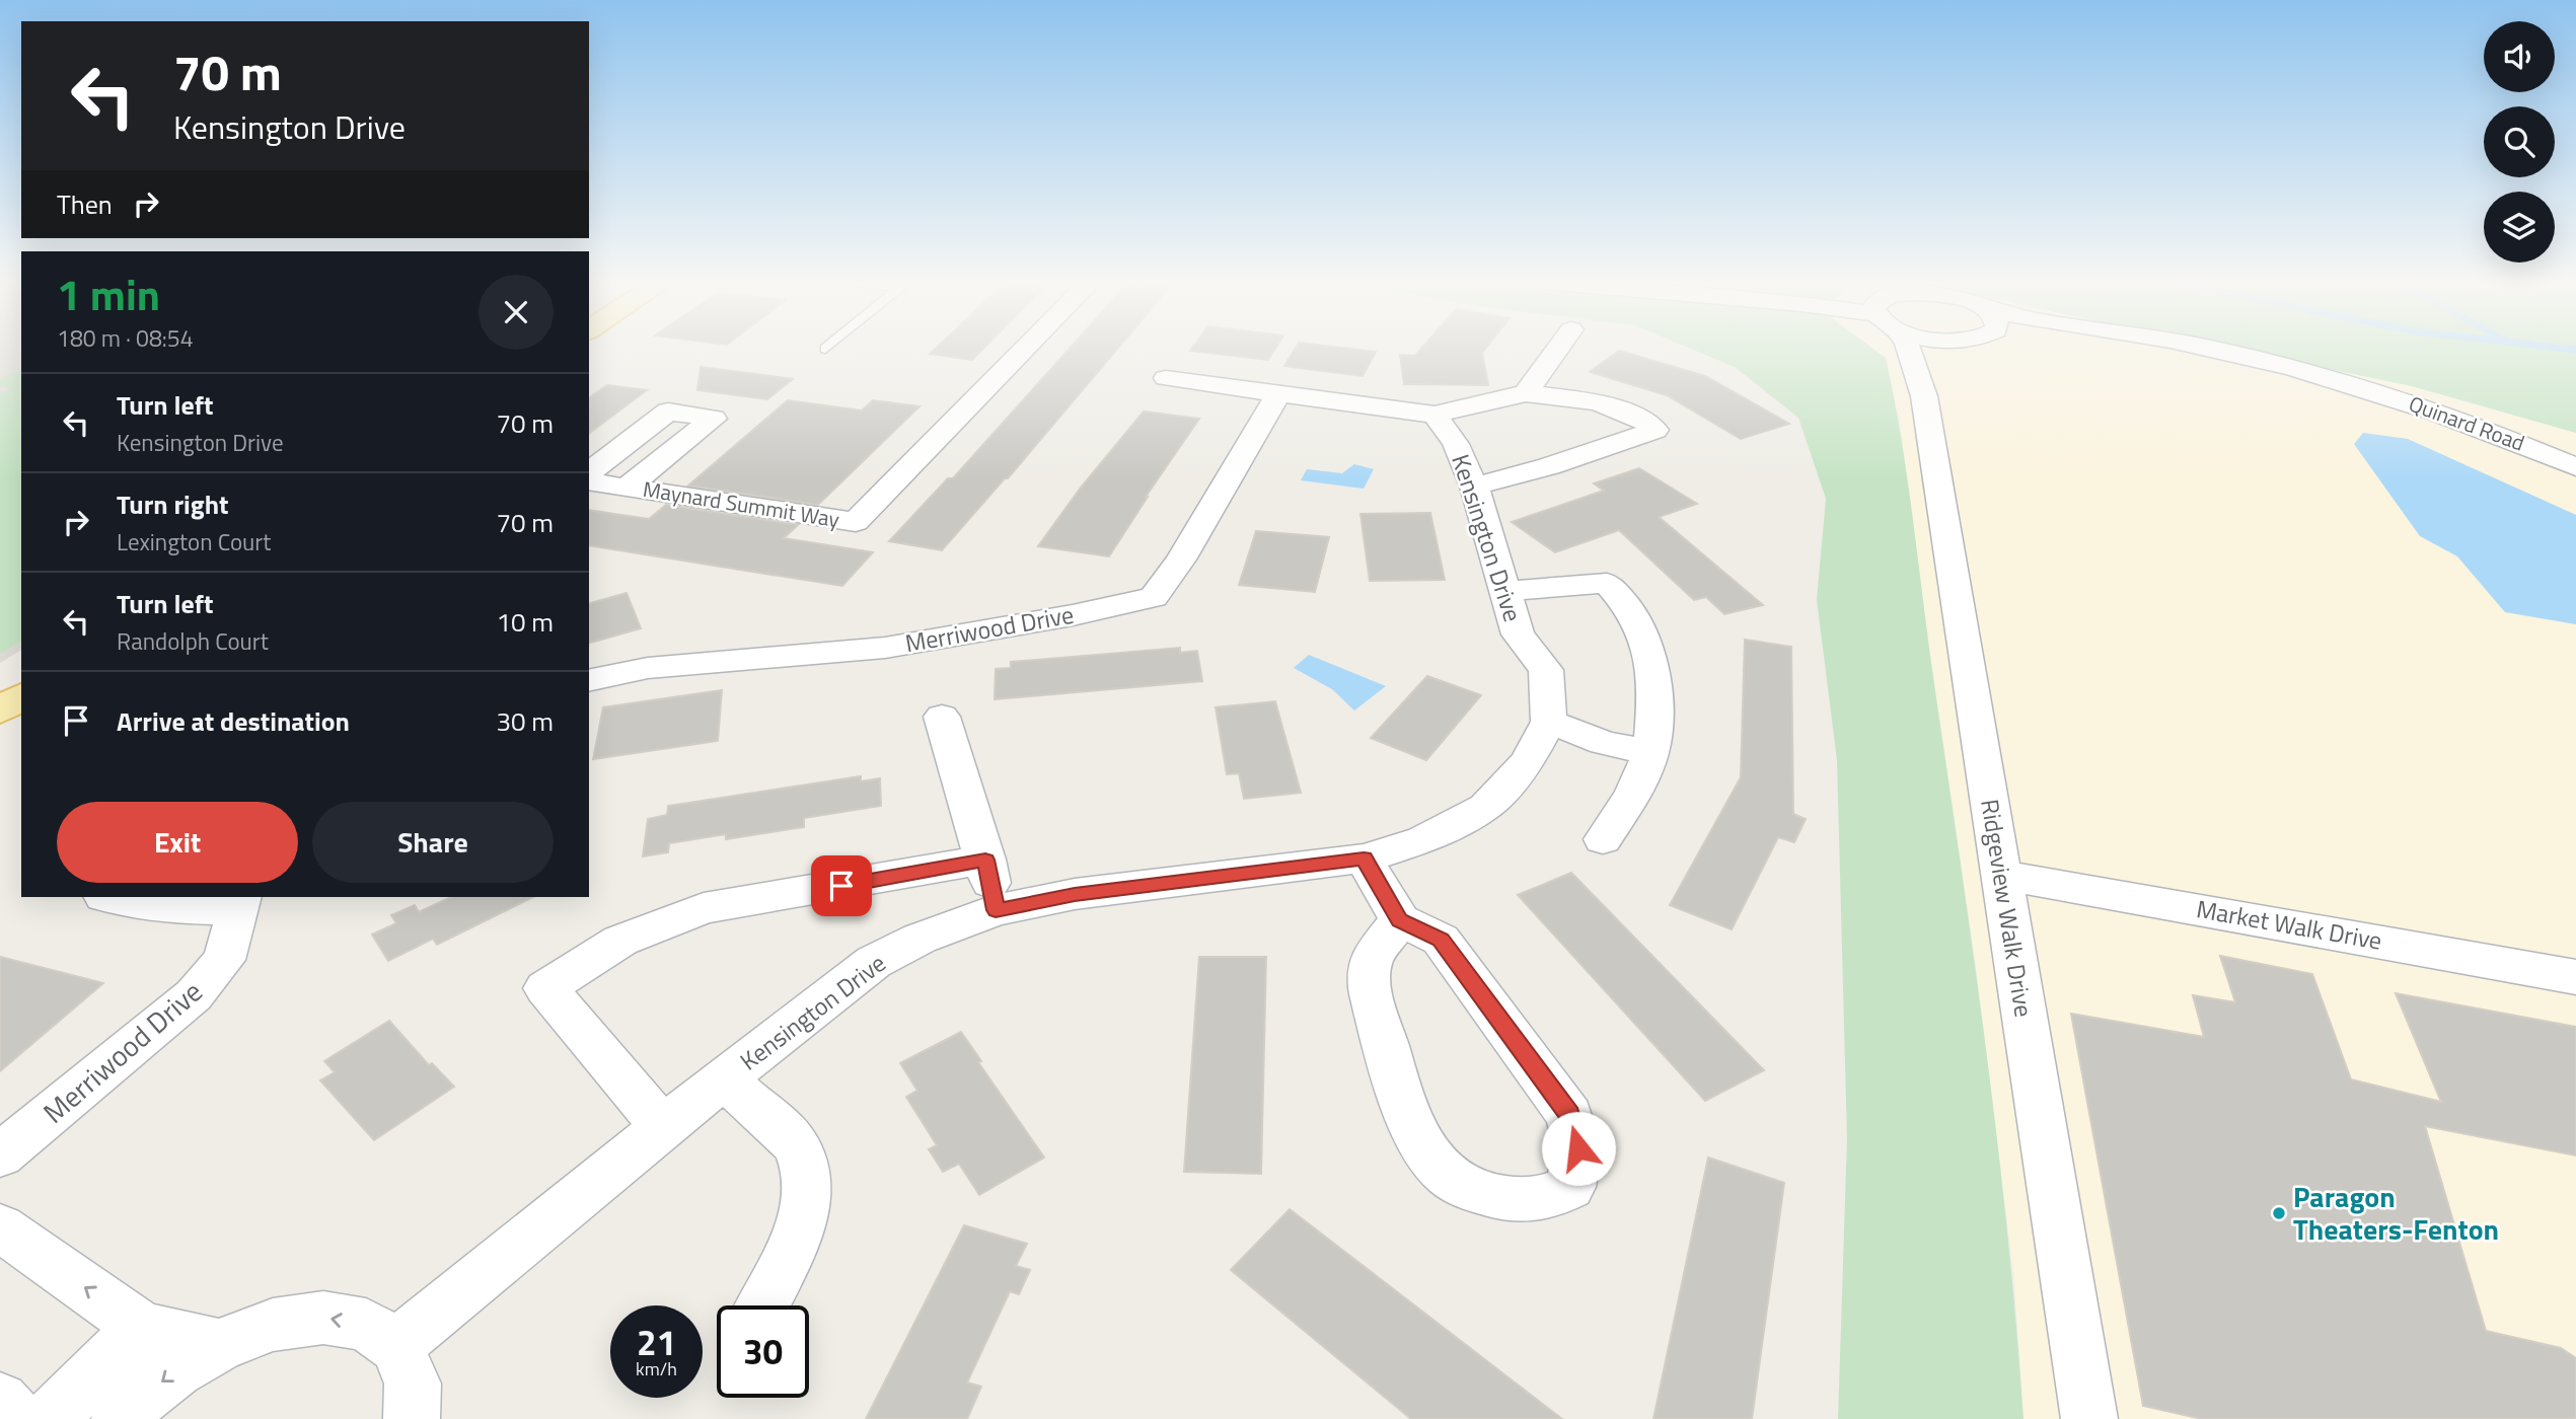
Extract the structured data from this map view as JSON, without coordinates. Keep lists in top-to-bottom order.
{
  "streets": {
    "street": [
      "Quinard Road",
      "Maynard Summit Way",
      "Kensington Drive",
      "Merriwood Drive",
      "Ridgeview Walk Drive",
      "Market Walk Drive"
    ]
  },
  "crossings": [
    ["Ridgeview Walk Drive", "Market Walk Drive"]
  ],
  "places": ["Paragon Theaters-Fenton"],
  "page": {
    "turn": ["70 m", "Kensington Drive"],
    "then": "Then",
    "heading": ["1 min", "180 m · 08:54"],
    "list": [
      {
        "name": "Turn left",
        "note": "Kensington Drive",
        "value": "70 m"
      },
      {
        "name": "Turn right",
        "note": "Lexington Court",
        "value": "70 m"
      },
      {
        "name": "Turn left",
        "note": "Randolph Court",
        "value": "10 m"
      },
      {
        "name": "Arrive at destination",
        "value": "30 m"
      }
    ],
    "buttons": ["Exit", "Share"],
    "speed": "21 km/h",
    "limit": "30"
  }
}
